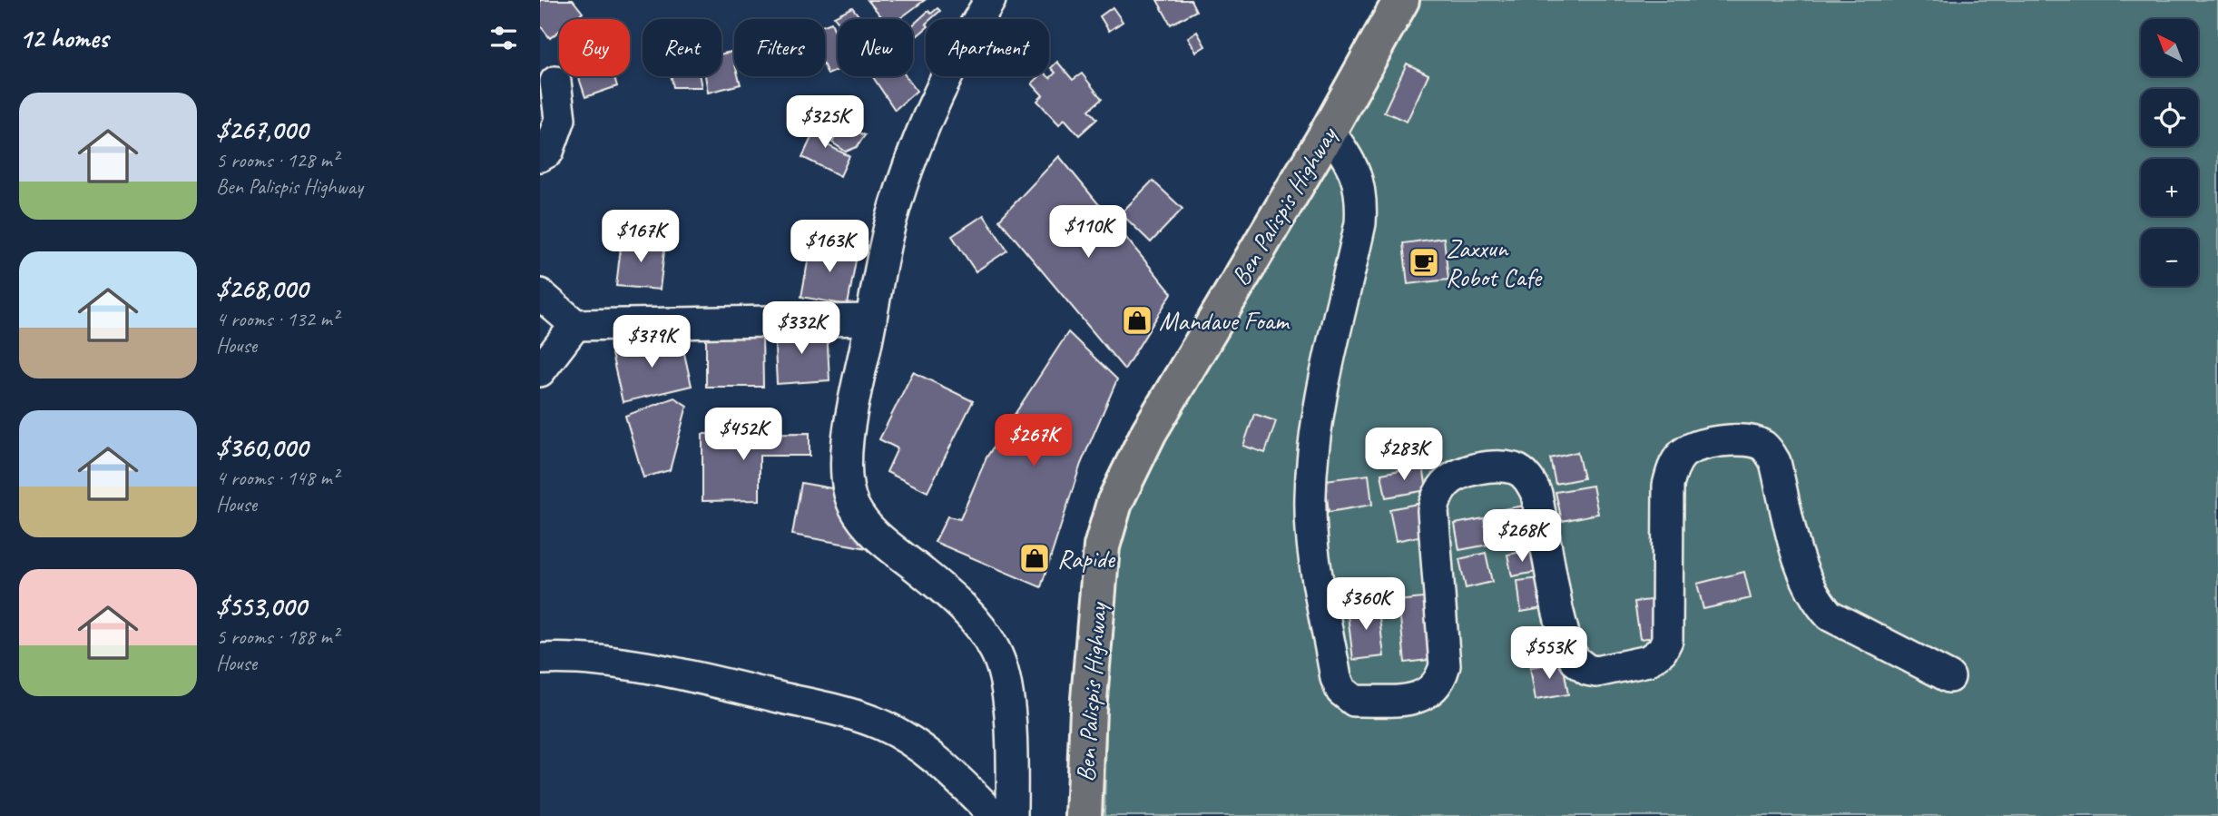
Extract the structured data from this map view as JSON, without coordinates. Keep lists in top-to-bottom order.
{
  "streets": {
    "main road": ["Ben Palispis Highway"]
  },
  "places": {
    "cafe": ["Zaxxun Robot Cafe"],
    "shop": ["Mandaue Foam", "Rapide"]
  },
  "north": "top left",
  "page": {
    "heading": "12 homes",
    "map_buttons": ["+", "−"],
    "chip": [
      "Buy",
      "Rent",
      "Filters",
      "New",
      "Apartment"
    ],
    "list": [
      {
        "name": "$267,000",
        "note": "5 rooms · 128 m² · Ben Palispis Highway"
      },
      {
        "name": "$268,000",
        "note": "4 rooms · 132 m² · House"
      },
      {
        "name": "$360,000",
        "note": "4 rooms · 148 m² · House"
      },
      {
        "name": "$553,000",
        "note": "5 rooms · 188 m² · House"
      }
    ],
    "price": [
      "$325K",
      "$110K",
      "$167K",
      "$163K",
      "$332K",
      "$379K",
      "$452K",
      "$267K",
      "$283K",
      "$268K",
      "$360K",
      "$553K"
    ]
  }
}
